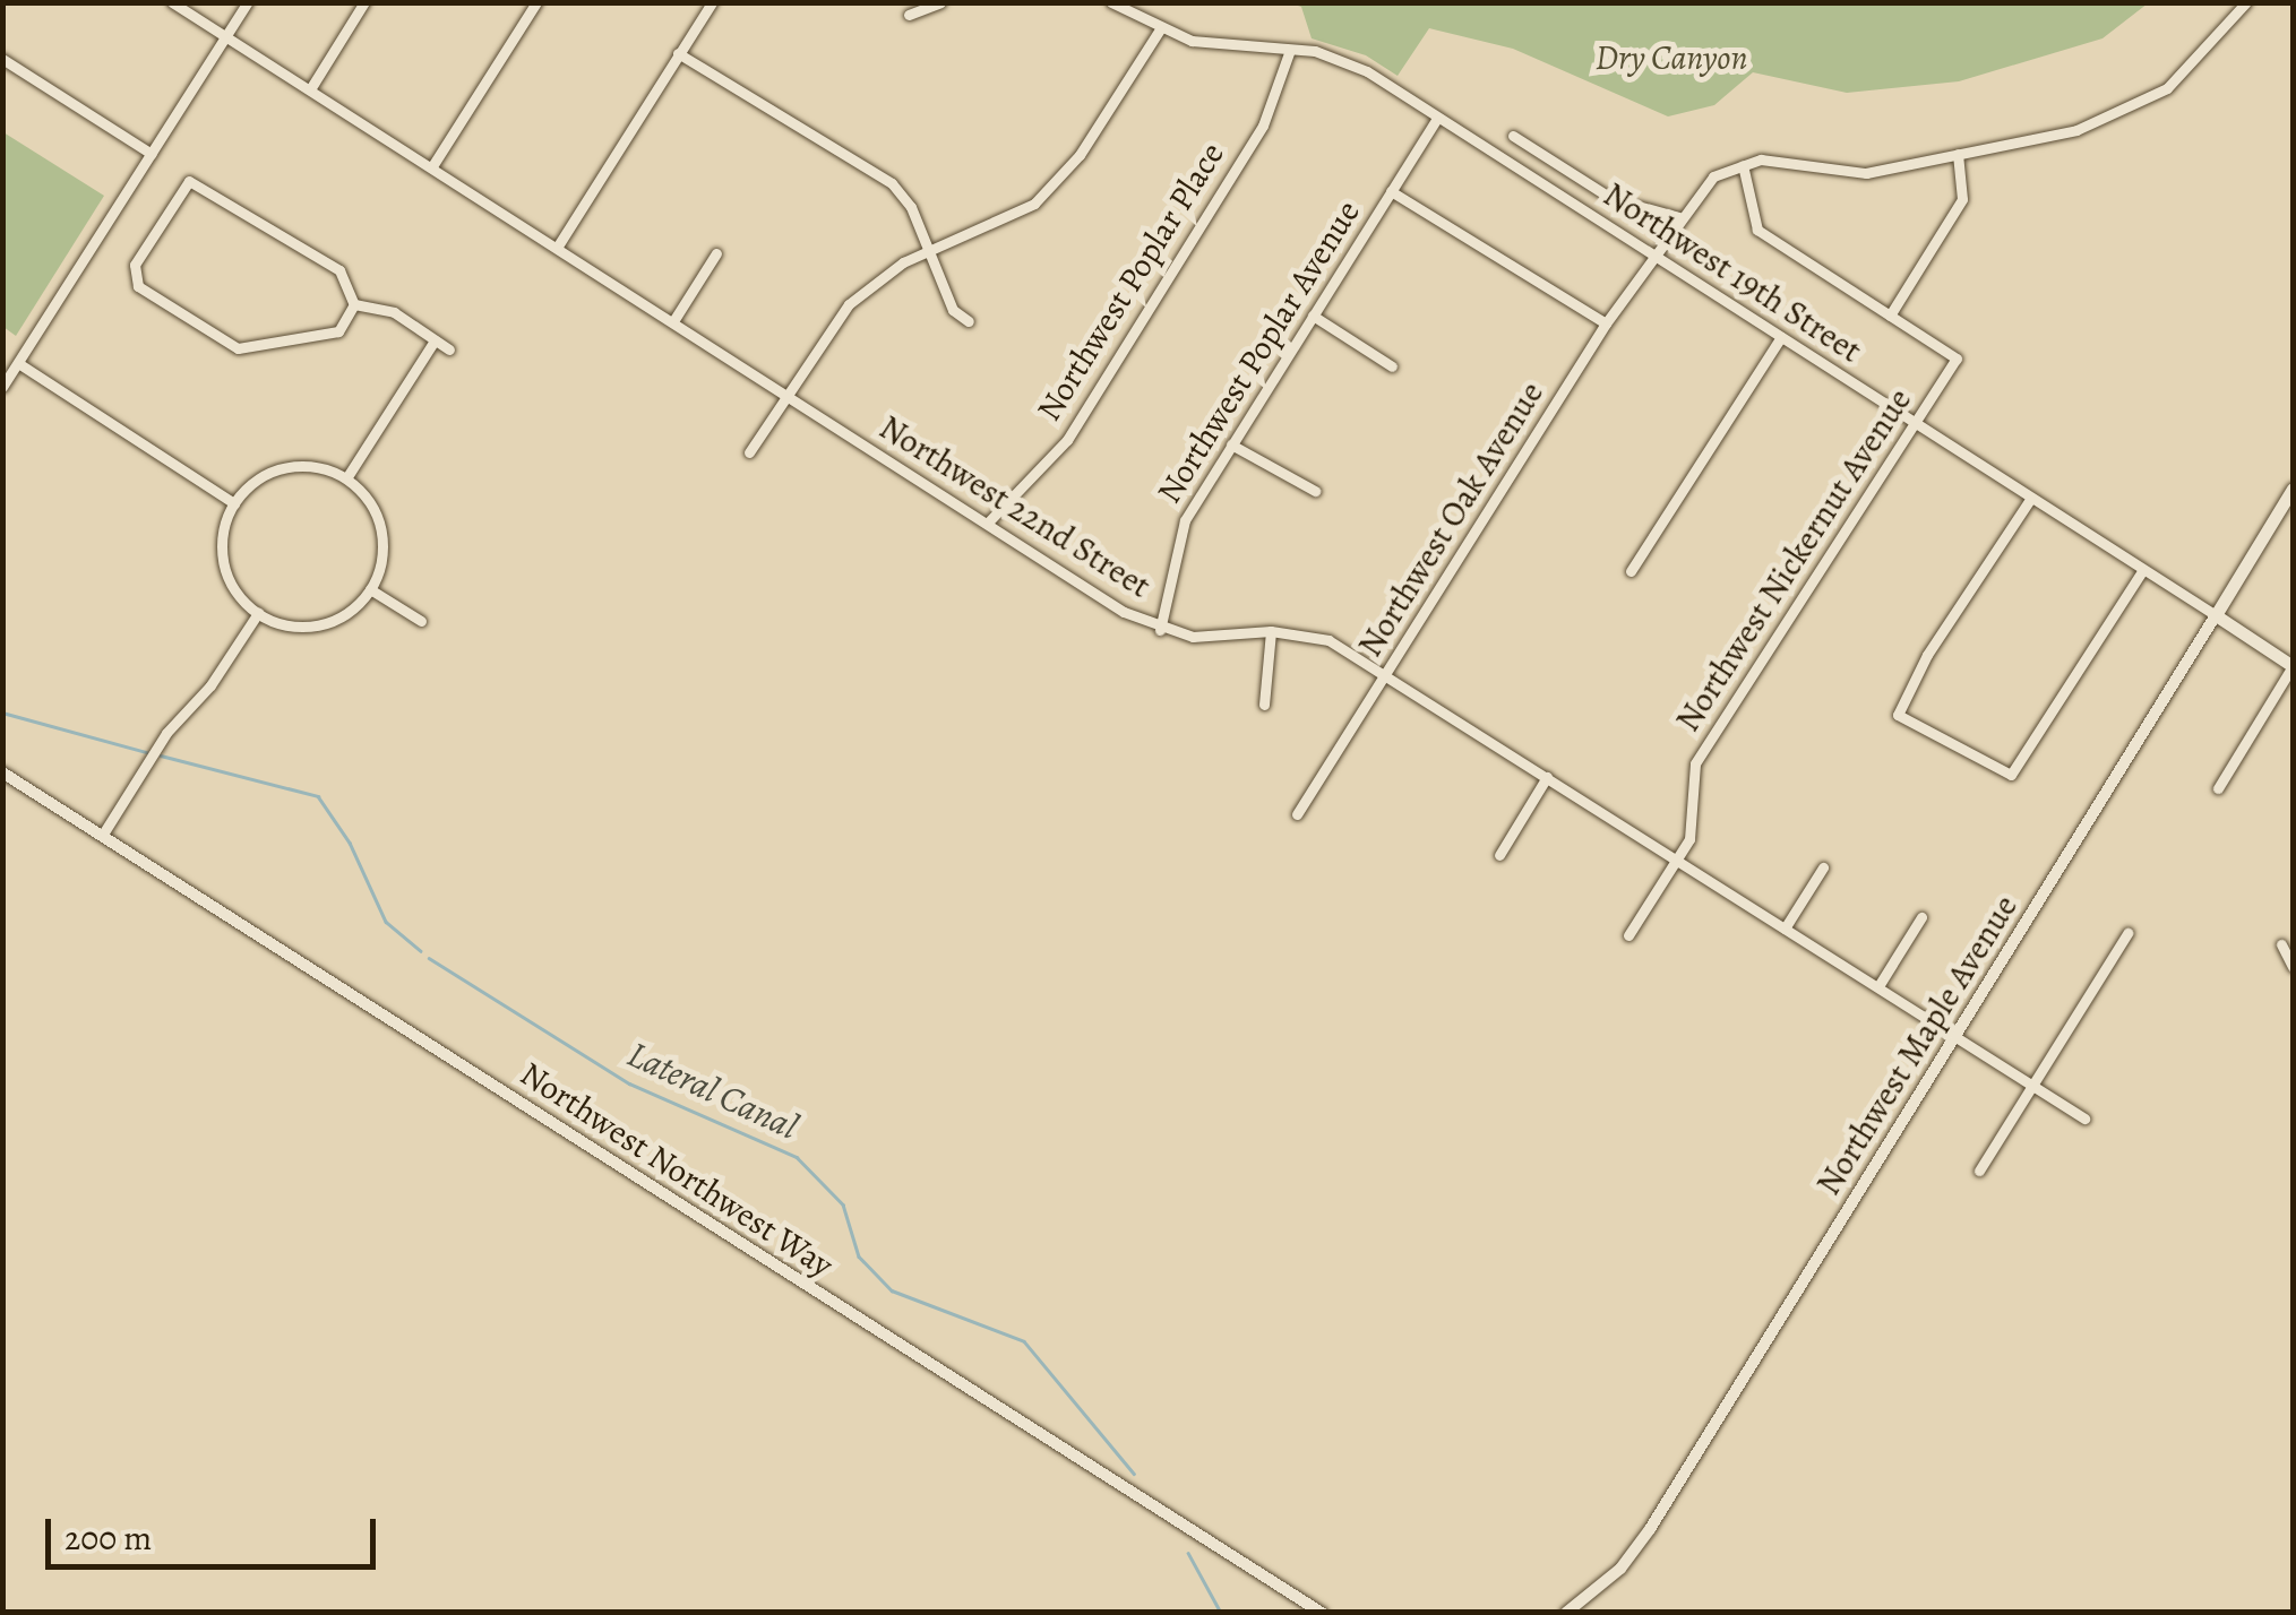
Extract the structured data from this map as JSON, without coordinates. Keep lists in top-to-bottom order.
{
  "streets": {
    "main road": ["Northwest 19th Street", "Northwest Maple Avenue"],
    "street": [
      "Northwest Poplar Place",
      "Northwest Poplar Avenue",
      "Northwest 22nd Street",
      "Northwest Oak Avenue",
      "Northwest Nickernut Avenue",
      "Northwest Northwest Way"
    ]
  },
  "crossings": [
    ["Northwest 19th Street", "Northwest Poplar Place"],
    ["Northwest 19th Street", "Northwest Poplar Avenue"],
    ["Northwest 19th Street", "Northwest Oak Avenue"],
    ["Northwest 19th Street", "Northwest Nickernut Avenue"],
    ["Northwest 19th Street", "Northwest Maple Avenue"],
    ["Northwest Poplar Place", "Northwest 22nd Street"],
    ["Northwest Poplar Avenue", "Northwest 22nd Street"],
    ["Northwest 22nd Street", "Northwest Oak Avenue"],
    ["Northwest 22nd Street", "Northwest Nickernut Avenue"],
    ["Northwest 22nd Street", "Northwest Maple Avenue"]
  ],
  "water": ["Lateral Canal"],
  "parks": ["Dry Canyon"],
  "scale_bar": "200 m"
}
